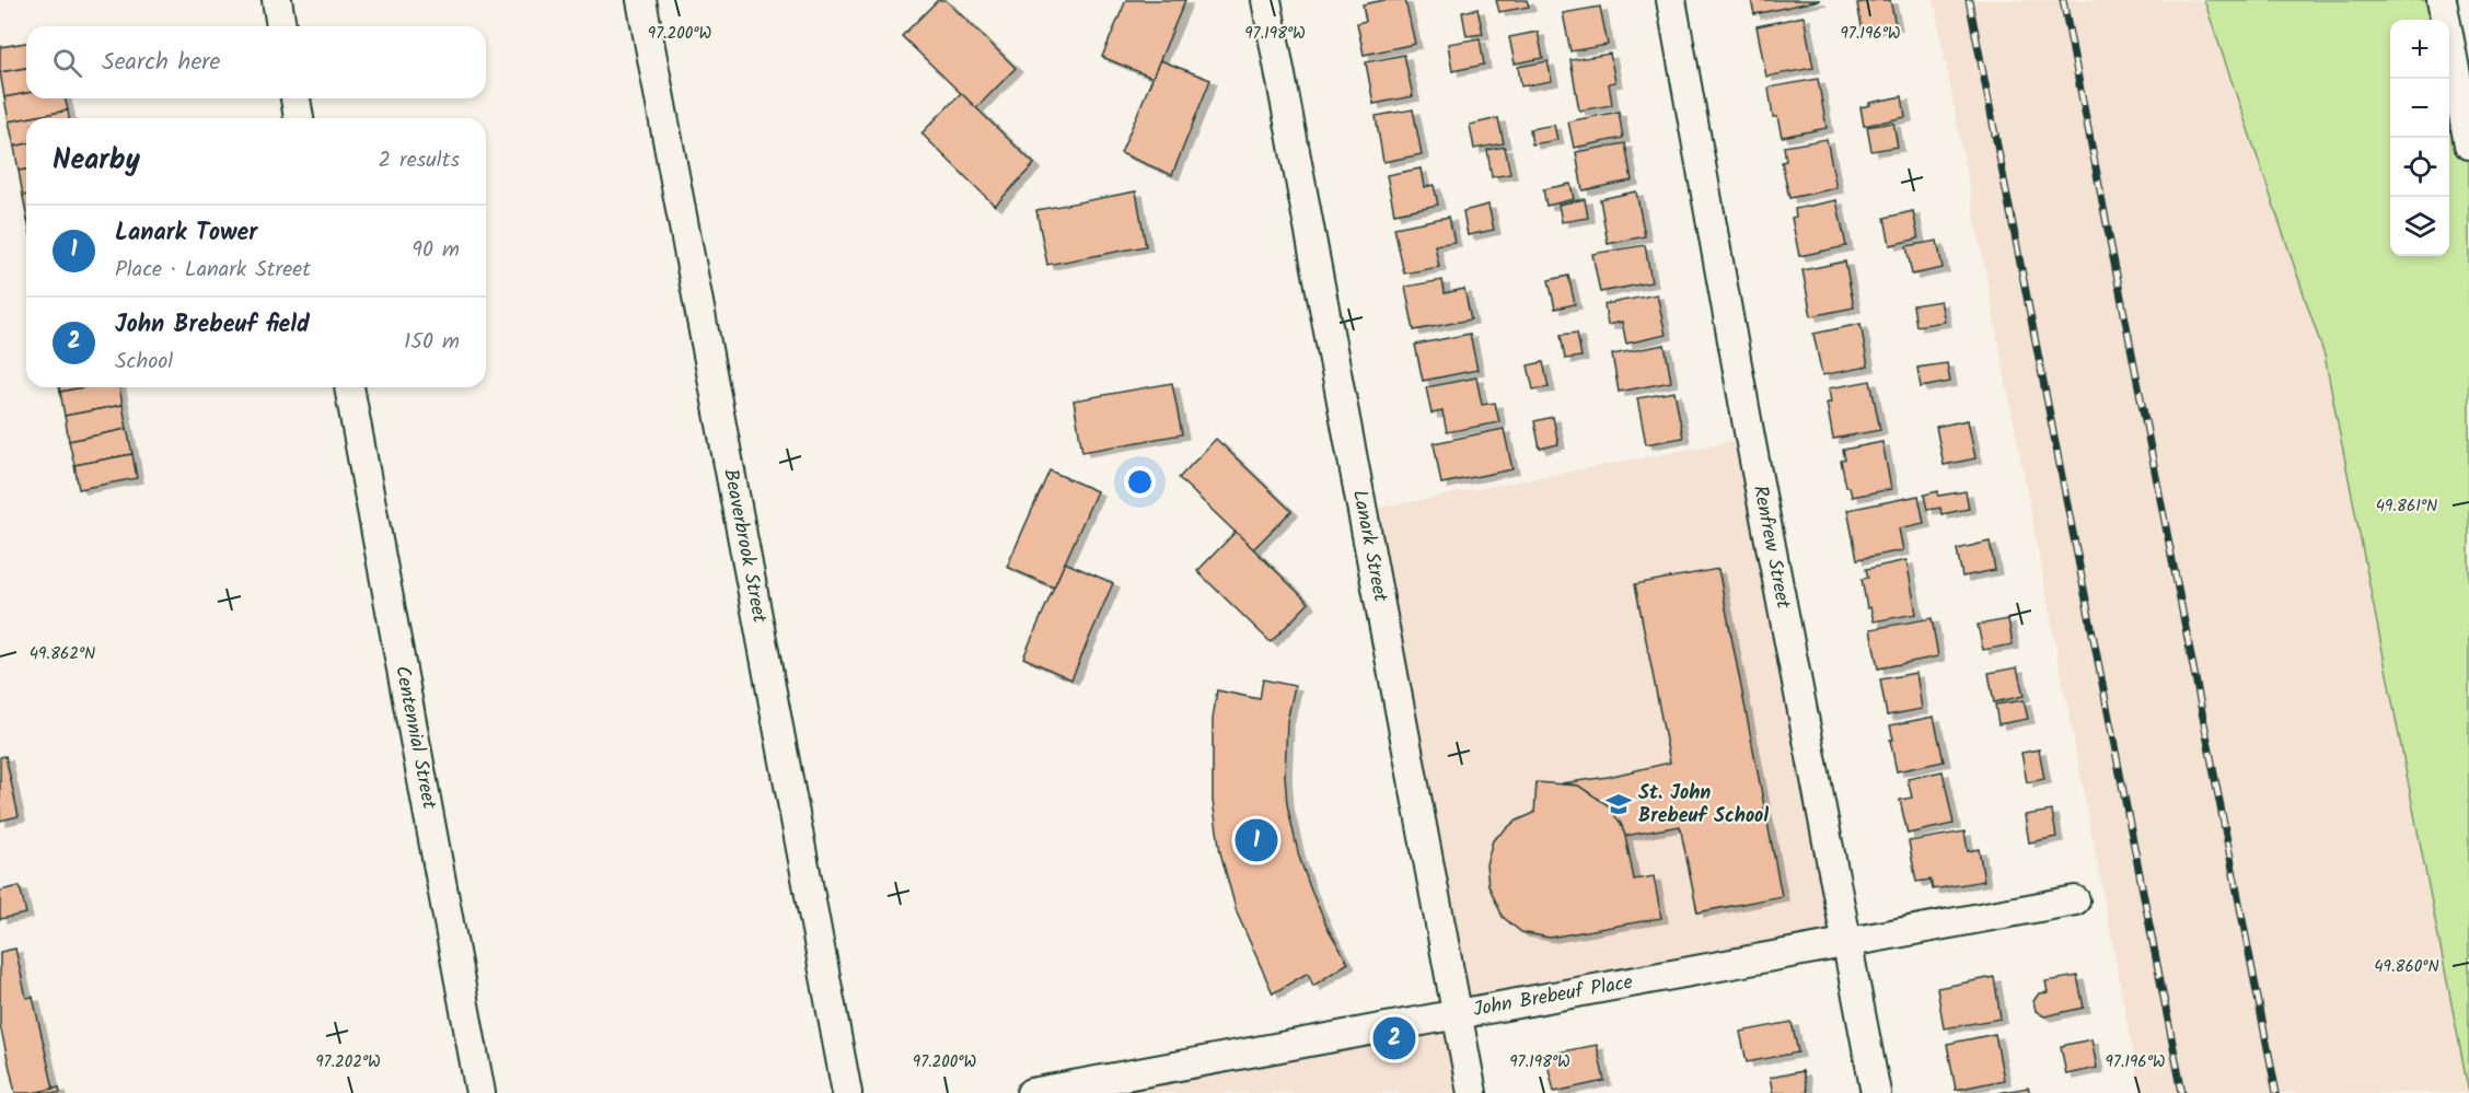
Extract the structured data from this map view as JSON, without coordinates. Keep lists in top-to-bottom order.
{
  "streets": {
    "street": [
      "Beaverbrook Street",
      "Lanark Street",
      "Renfrew Street",
      "Centennial Street",
      "John Brebeuf Place"
    ]
  },
  "crossings": [
    ["Lanark Street", "John Brebeuf Place"],
    ["Renfrew Street", "John Brebeuf Place"]
  ],
  "places": {
    "school or university": ["St. John Brebeuf School"]
  },
  "page": {
    "map_buttons": ["+", "−"],
    "search": "Search here",
    "heading": ["Nearby", "2 results"],
    "list": [
      {
        "mark": "1",
        "name": "Lanark Tower",
        "note": "Place · Lanark Street",
        "value": "90 m"
      },
      {
        "mark": "2",
        "name": "John Brebeuf field",
        "note": "School",
        "value": "150 m"
      }
    ],
    "pins": ["1", "2"]
  },
  "coordinates": [
    "97.200°W",
    "97.198°W",
    "97.196°W",
    "49.861°N",
    "49.862°N",
    "49.860°N",
    "97.202°W"
  ]
}
